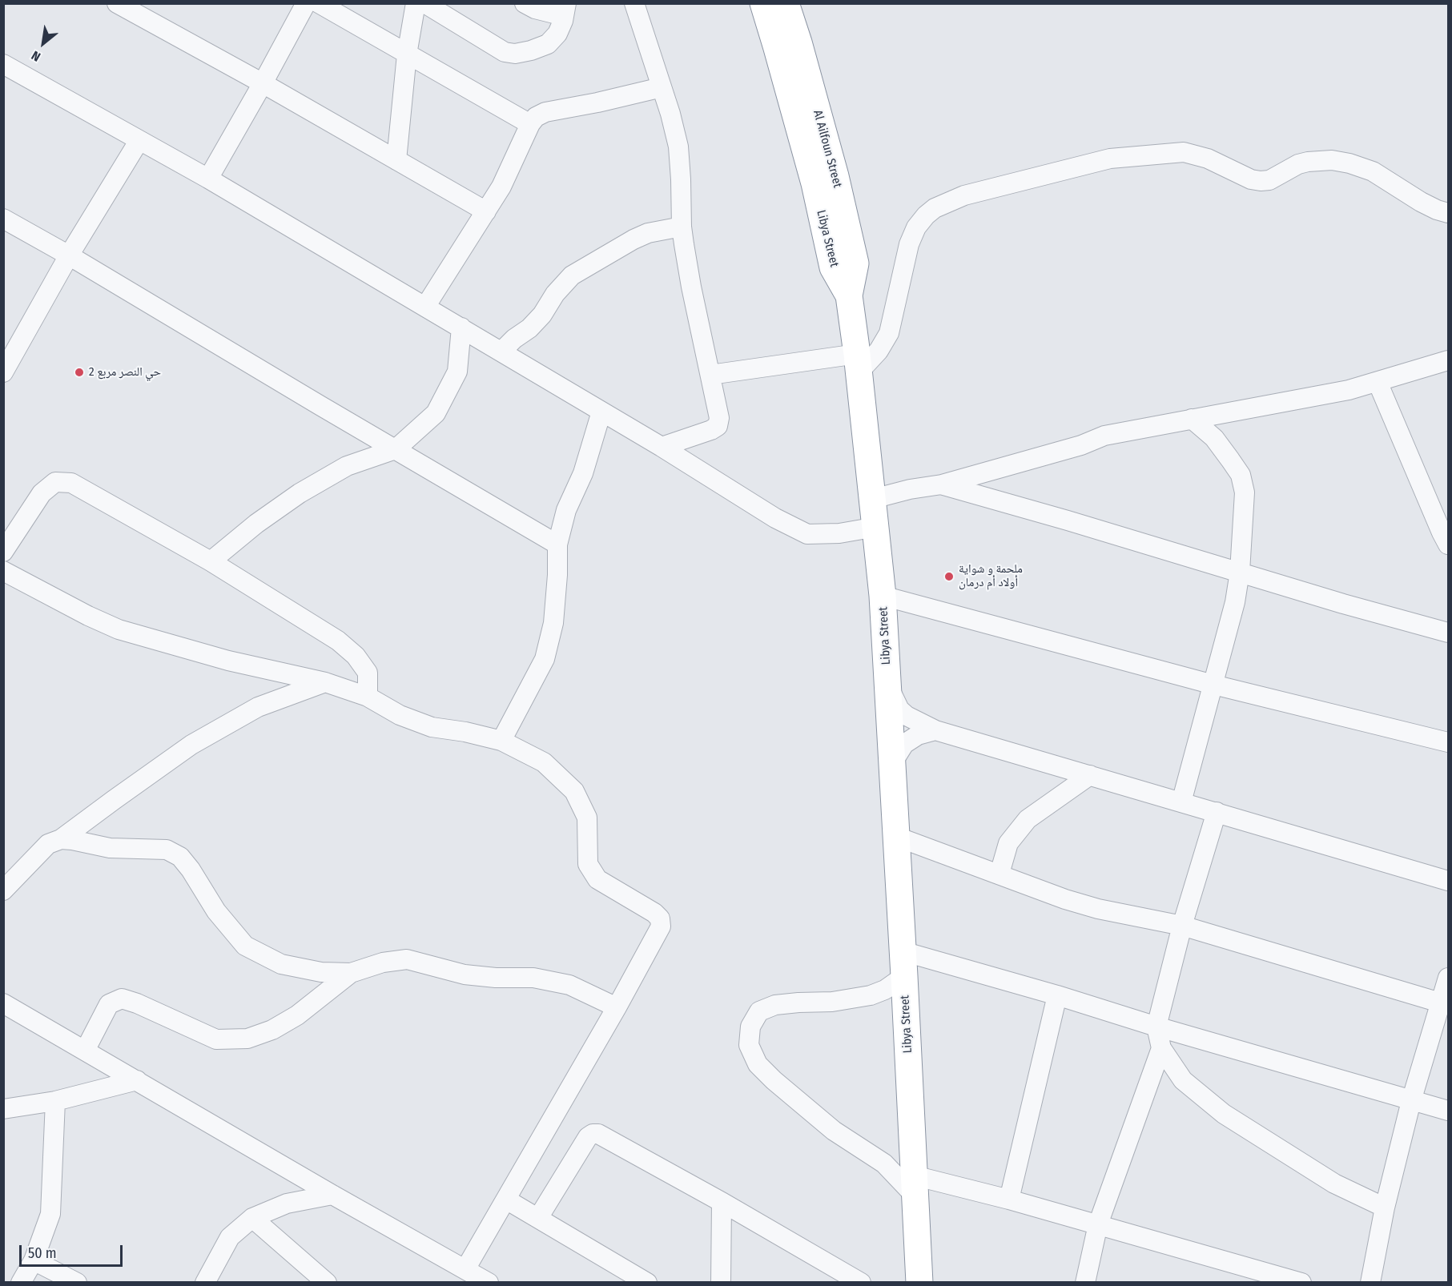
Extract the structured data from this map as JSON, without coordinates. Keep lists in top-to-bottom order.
{
  "streets": {
    "highway": ["Al Ailfoun Street", "Libya Street"]
  },
  "crossings": [
    ["Al Ailfoun Street", "Libya Street"]
  ],
  "places": ["حي النصر مربع 2", "ملحمة و شواية أولاد أم درمان"],
  "scale_bar": "50 m",
  "north": "bottom left"
}
